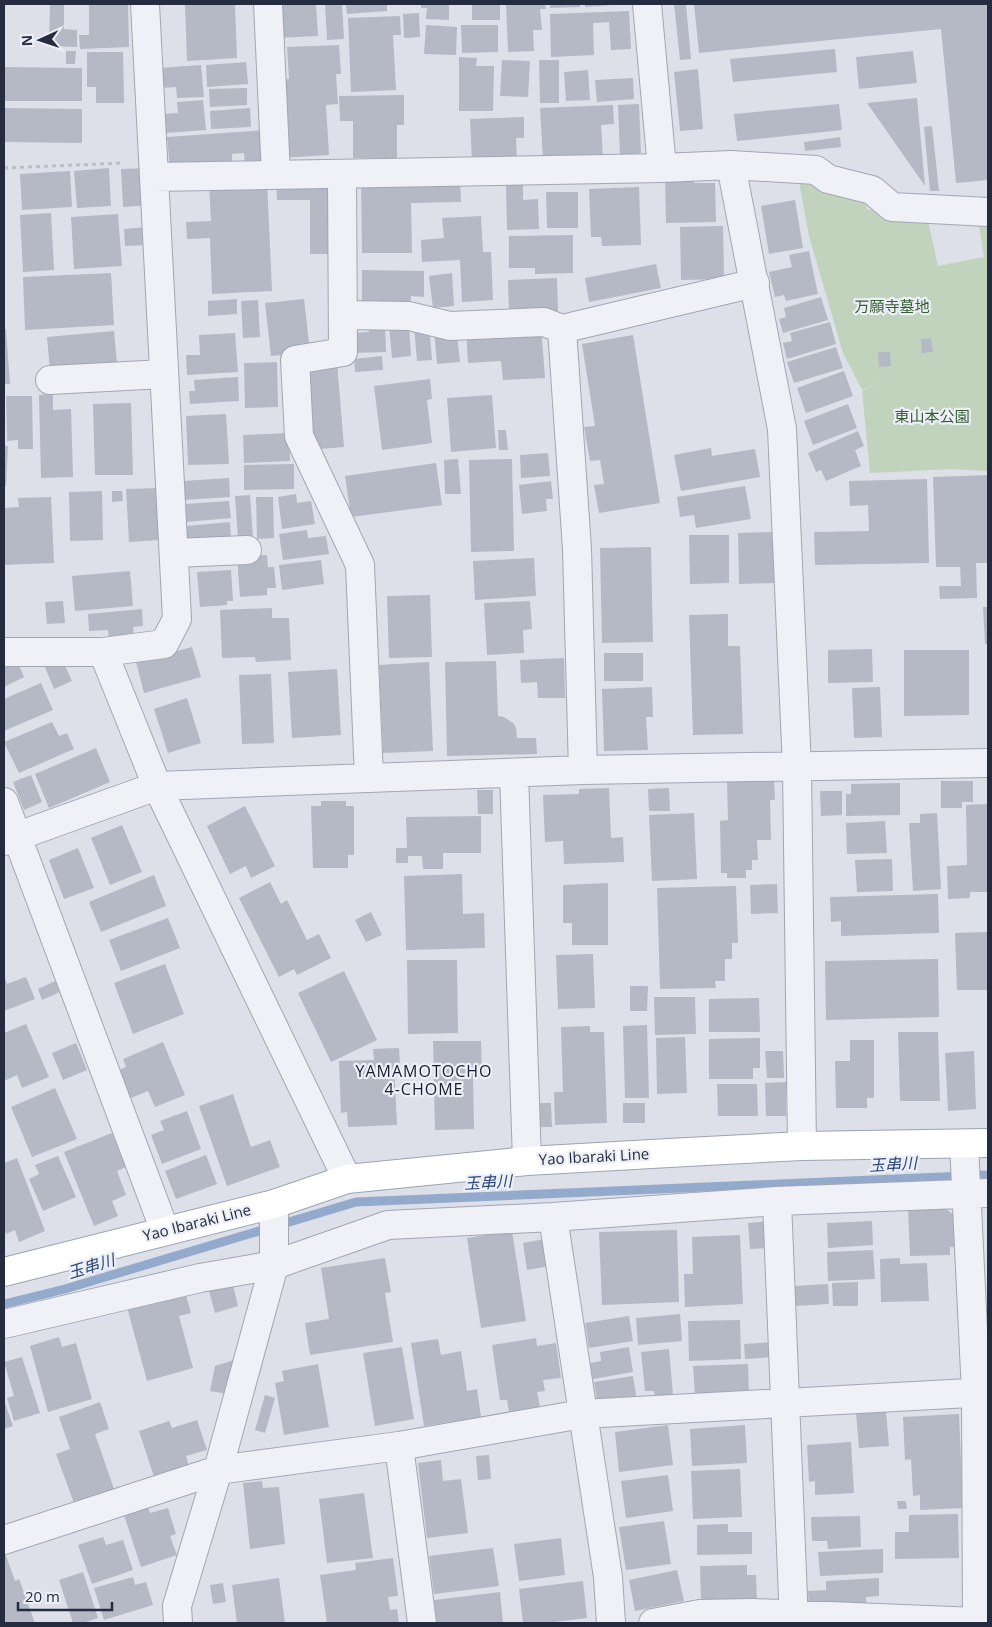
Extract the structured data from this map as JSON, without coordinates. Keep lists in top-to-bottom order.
{
  "streets": {
    "main road": ["Yao Ibaraki Line"]
  },
  "districts": ["YAMAMOTOCHO 4-CHOME"],
  "water": ["玉串川"],
  "parks": ["万願寺墓地", "東山本公園"],
  "scale_bar": "20 m",
  "north": "left"
}
